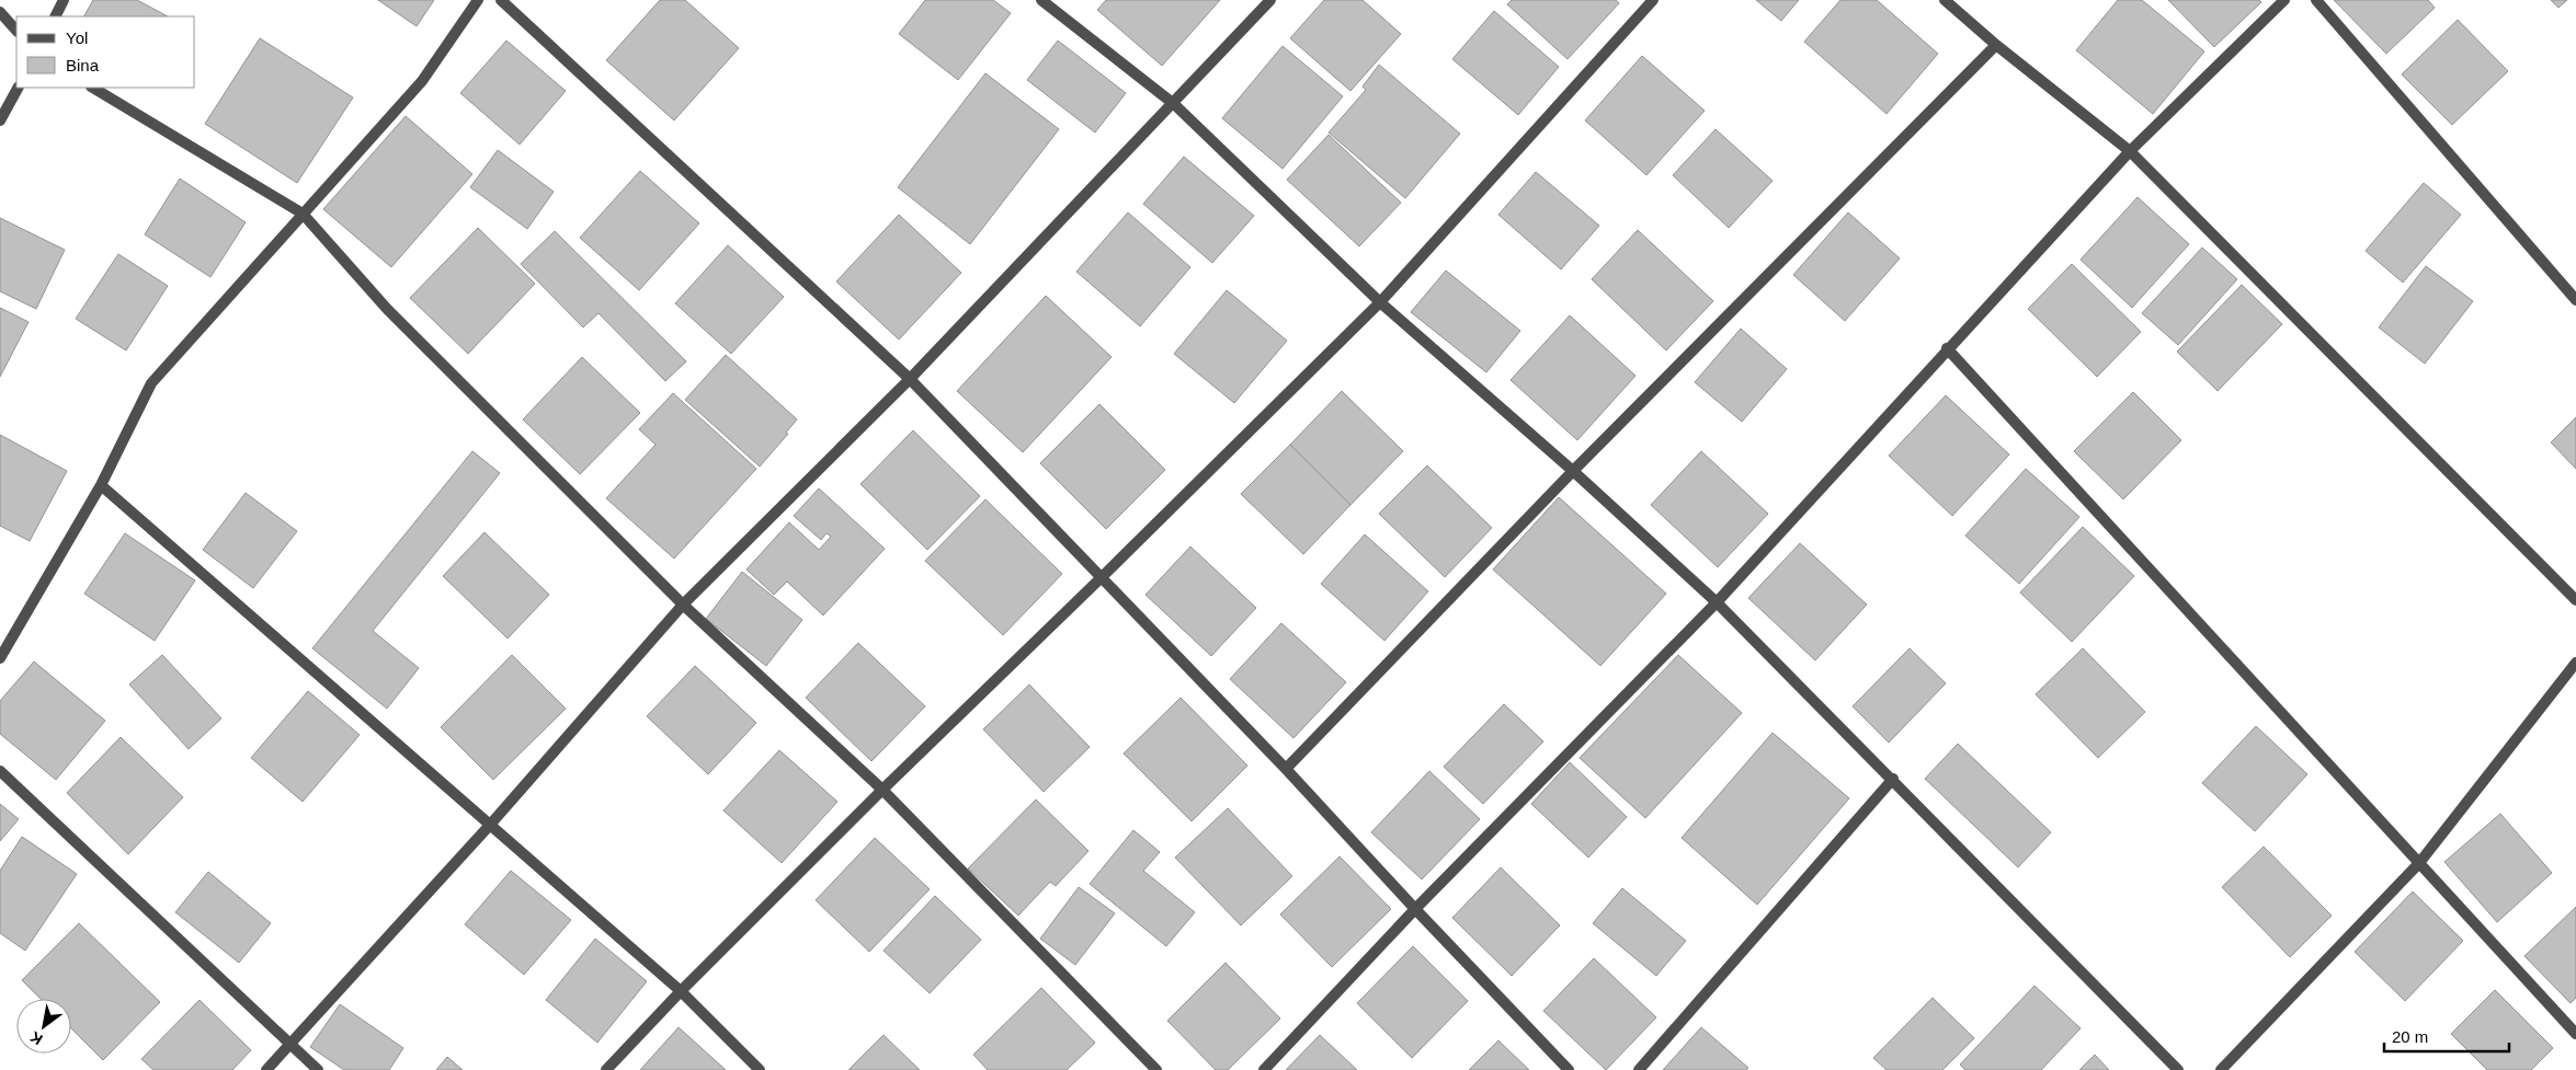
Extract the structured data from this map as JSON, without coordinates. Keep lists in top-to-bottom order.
{
  "legend": ["Yol", "Bina"],
  "scale_bar": "20 m",
  "north": "bottom left"
}
